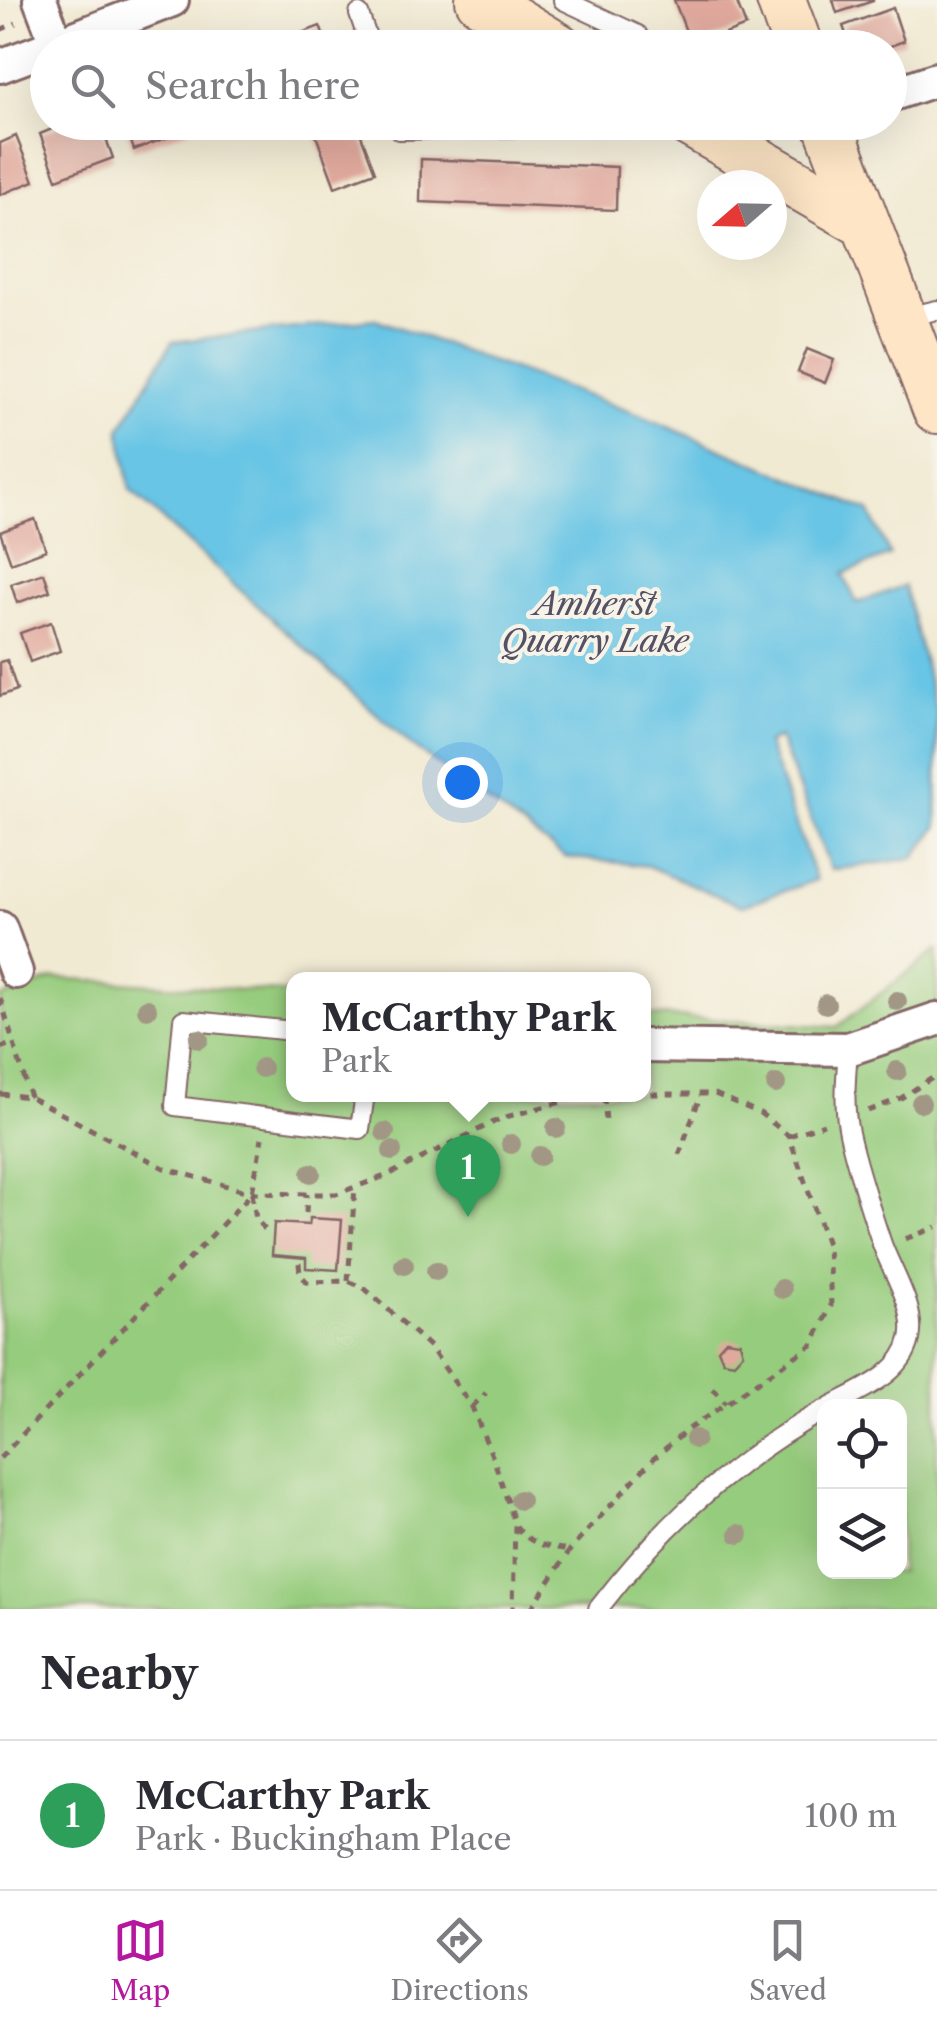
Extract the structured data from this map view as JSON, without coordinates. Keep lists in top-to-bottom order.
{
  "water": ["Amherst Quarry Lake"],
  "north": "left",
  "page": {
    "search": "Search here",
    "popup": ["McCarthy Park", "Park"],
    "pins": "1",
    "heading": "Nearby",
    "list": [
      {
        "mark": "1",
        "name": "McCarthy Park",
        "note": "Park · Buckingham Place",
        "value": "100 m"
      }
    ],
    "nav": ["Map", "Directions", "Saved"]
  }
}
